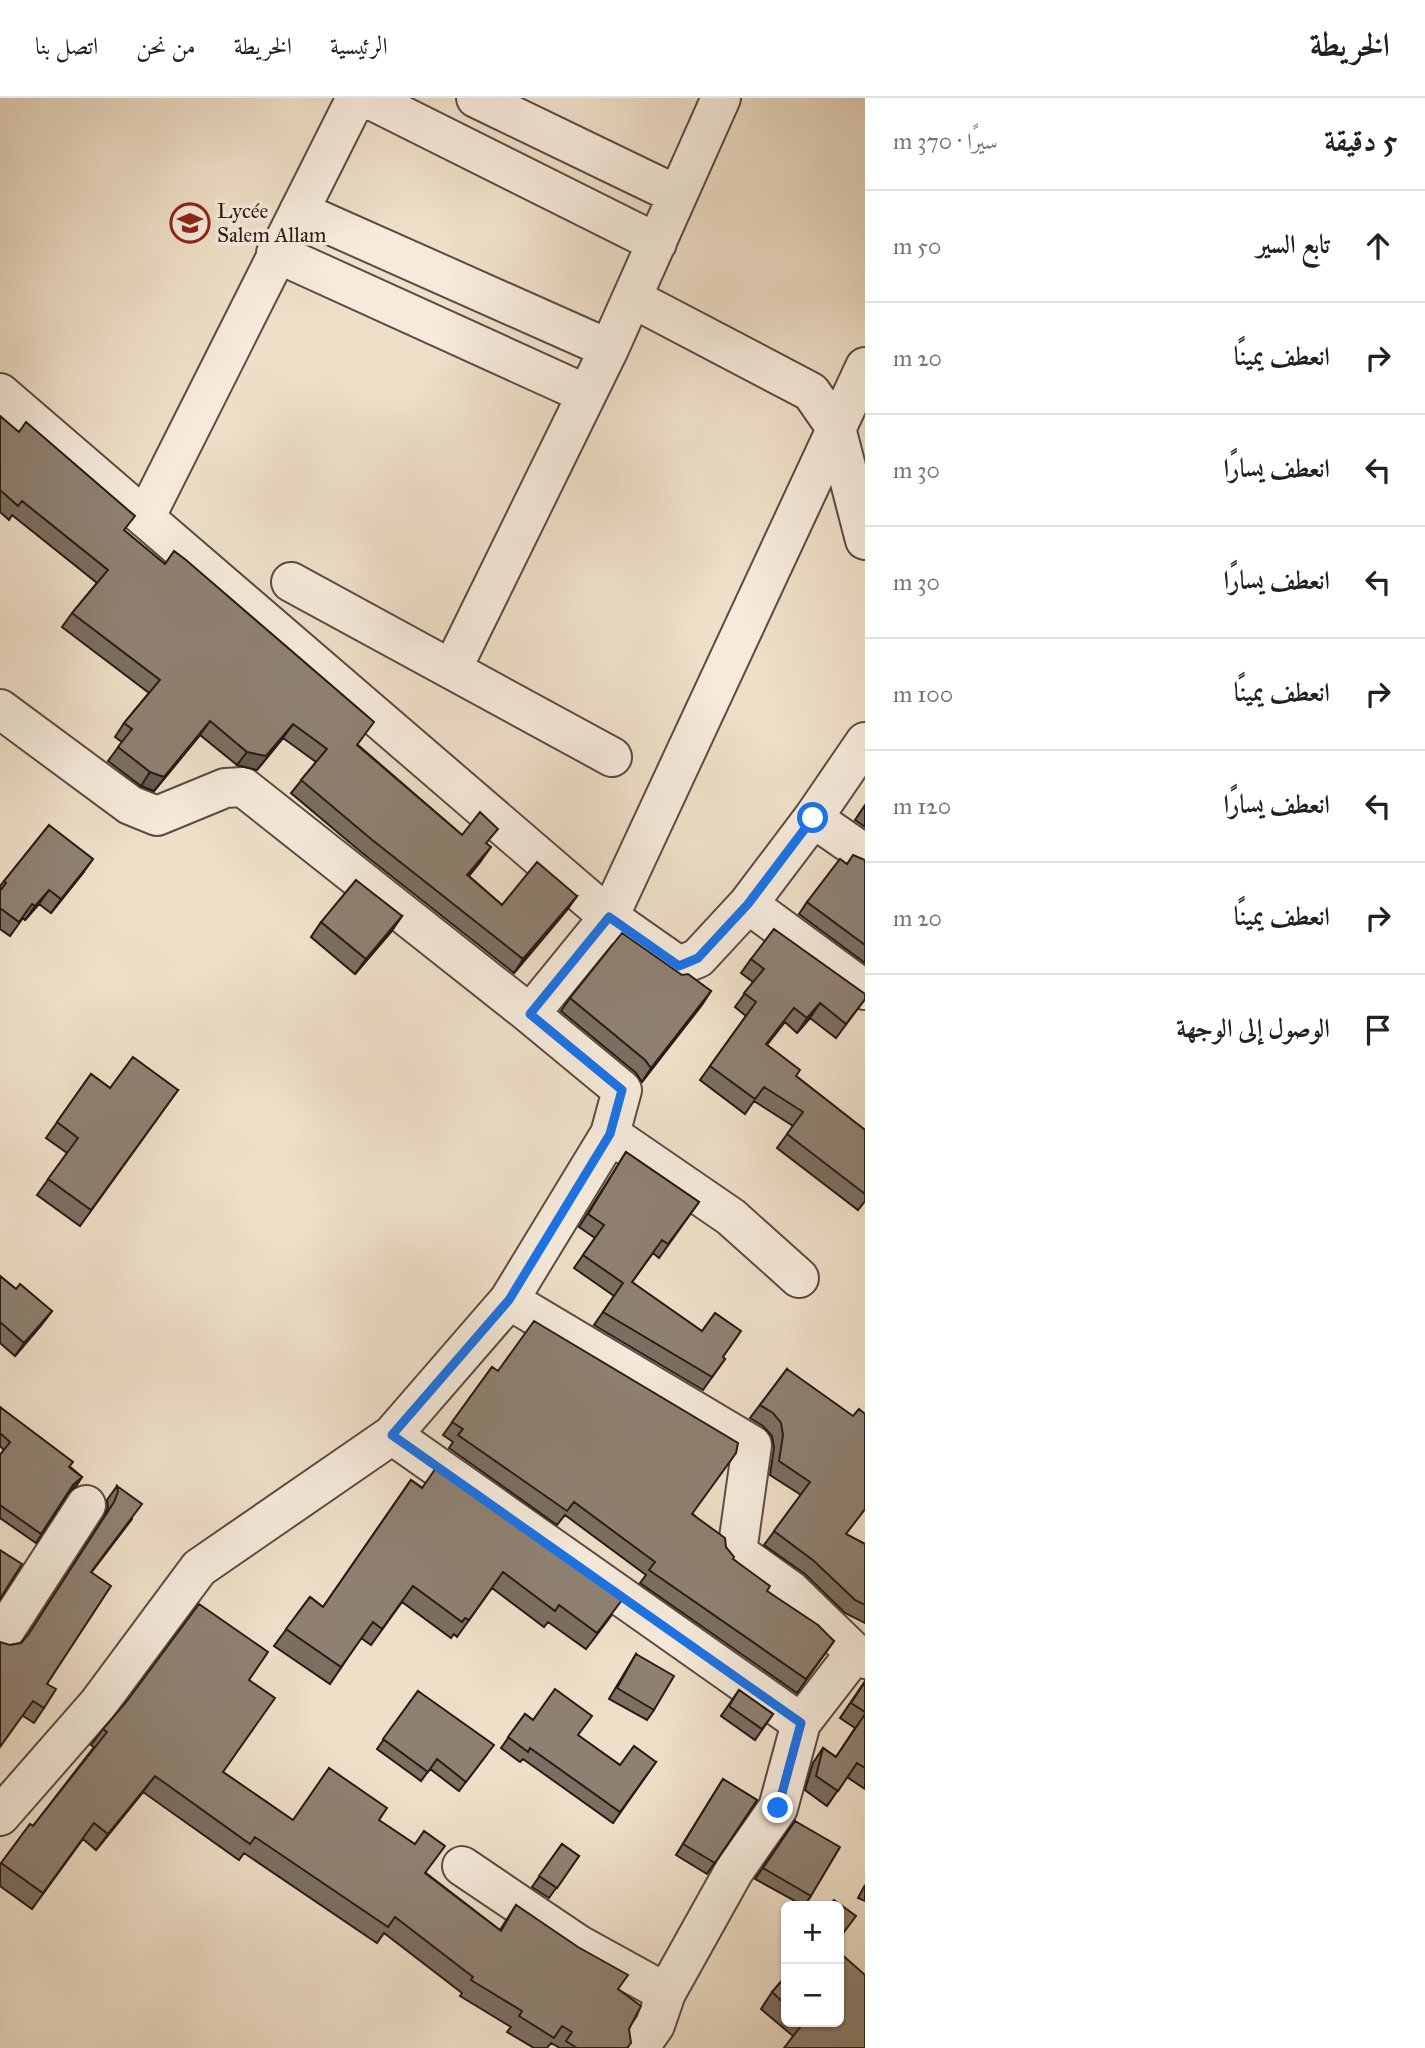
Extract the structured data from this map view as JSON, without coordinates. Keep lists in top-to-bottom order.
{
  "places": {
    "school or university": ["Lycée Salem Allam"]
  },
  "page": {
    "header": "الخريطة",
    "nav": [
      "الرئيسية",
      "الخريطة",
      "من نحن",
      "اتصل بنا"
    ],
    "heading": ["5 دقيقة", "سيرًا · 370 m"],
    "list": [
      ["تابع السير", "50 m"],
      ["انعطف يمينًا", "20 m"],
      ["انعطف يسارًا", "30 m"],
      ["انعطف يسارًا", "30 m"],
      ["انعطف يمينًا", "100 m"],
      ["انعطف يسارًا", "120 m"],
      ["انعطف يمينًا", "20 m"],
      "الوصول إلى الوجهة"
    ],
    "map_buttons": ["+", "−"]
  }
}
